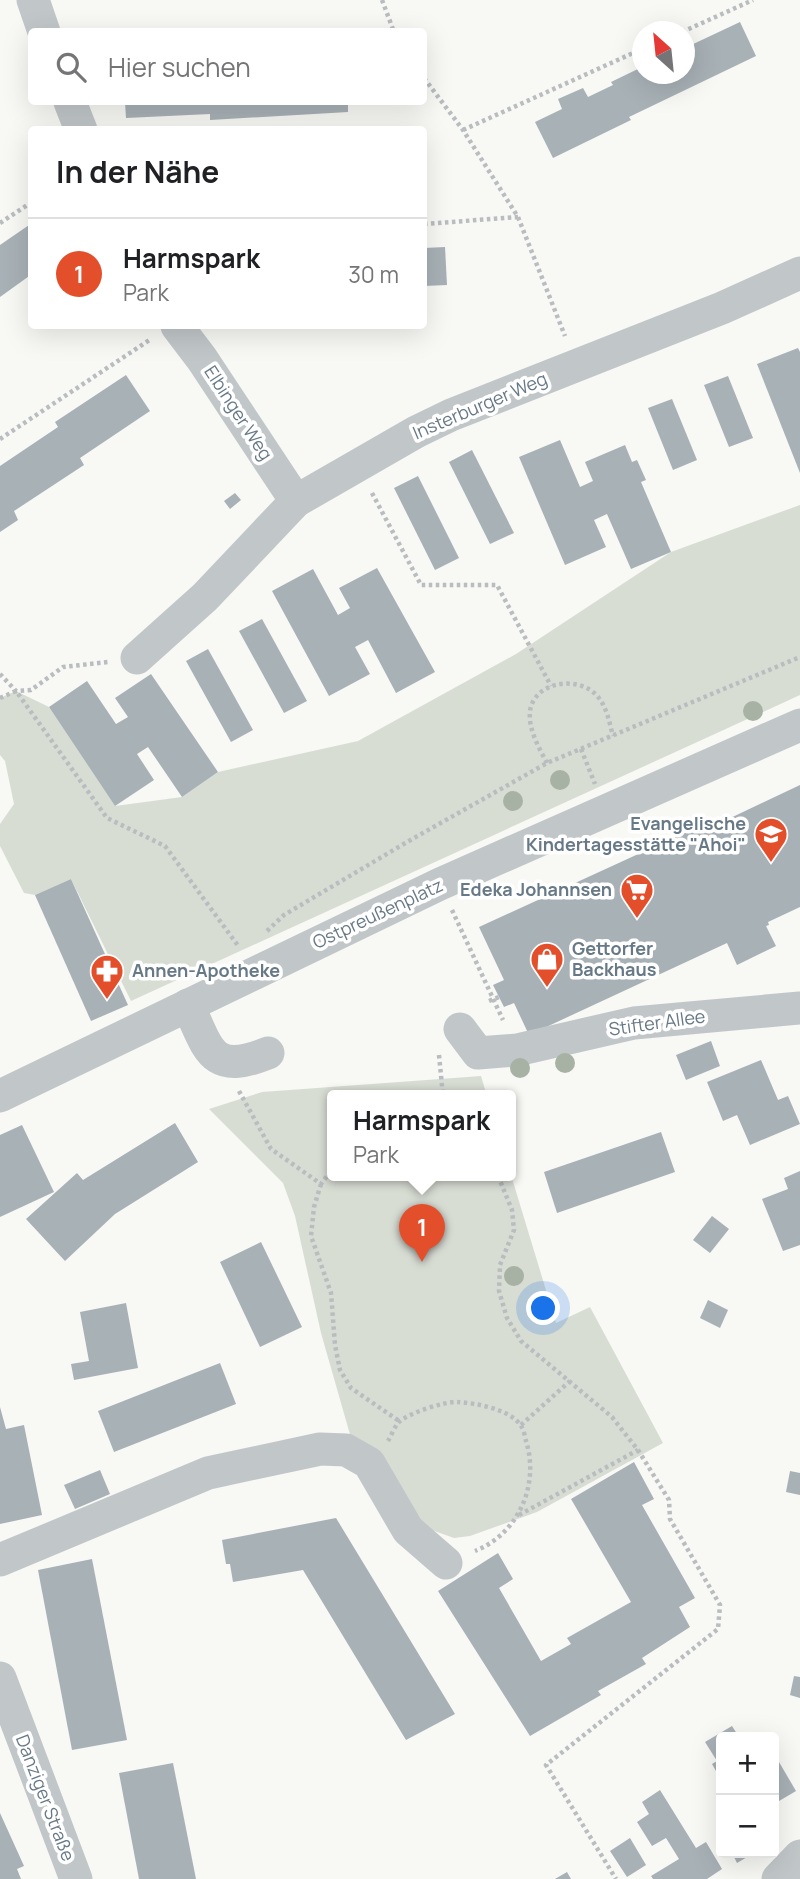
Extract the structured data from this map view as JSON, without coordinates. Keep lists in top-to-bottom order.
{
  "streets": {
    "street": [
      "Insterburger Weg",
      "Elbinger Weg",
      "Ostpreußenplatz",
      "Stifter Allee",
      "Danziger Straße"
    ]
  },
  "crossings": [
    ["Insterburger Weg", "Elbinger Weg"]
  ],
  "places": {
    "school or university": ["Evangelische Kindertagesstätte \"Ahoi\""],
    "supermarket": ["Edeka Johannsen"],
    "shop": ["Gettorfer Backhaus"],
    "pharmacy": ["Annen-Apotheke"]
  },
  "north": "top left",
  "page": {
    "search": "Hier suchen",
    "heading": "In der Nähe",
    "list": [
      {
        "mark": "1",
        "name": "Harmspark",
        "note": "Park",
        "value": "30 m"
      }
    ],
    "popup": ["Harmspark", "Park"],
    "pins": "1",
    "map_buttons": ["+", "−"]
  }
}
